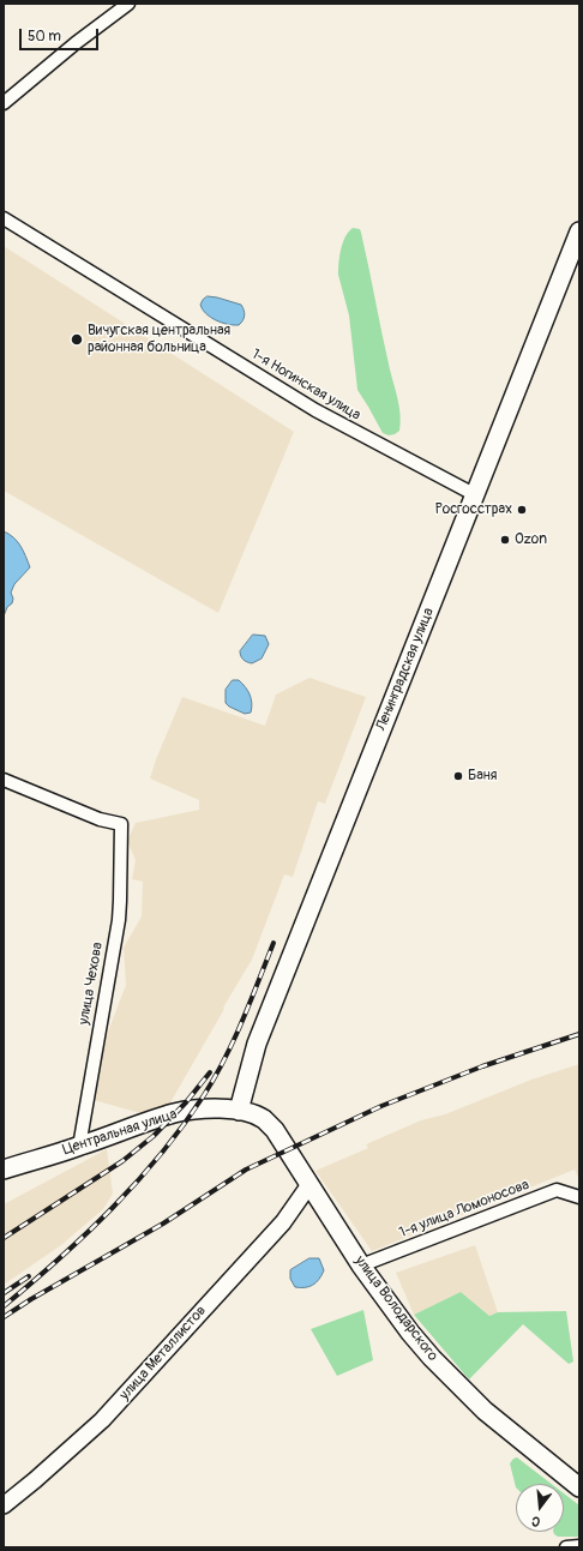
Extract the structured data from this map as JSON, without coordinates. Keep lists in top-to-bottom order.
{
  "streets": {
    "main road": ["Ленинградская улица", "Центральная улица", "улица Володарского"],
    "street": [
      "1-я Ногинская улица",
      "улица Чехова",
      "1-я улица Ломоносова",
      "улица Металлистов"
    ]
  },
  "crossings": [
    ["1-я Ногинская улица", "Ленинградская улица"],
    ["Ленинградская улица", "Центральная улица"],
    ["Ленинградская улица", "улица Володарского"],
    ["улица Чехова", "Центральная улица"],
    ["Центральная улица", "улица Володарского"],
    ["1-я улица Ломоносова", "улица Володарского"],
    ["улица Володарского", "улица Металлистов"]
  ],
  "places": [
    "Вичугская центральная районная больница",
    "Росгосстрах",
    "Ozon",
    "Баня"
  ],
  "scale_bar": "50 m",
  "north": "bottom"
}
